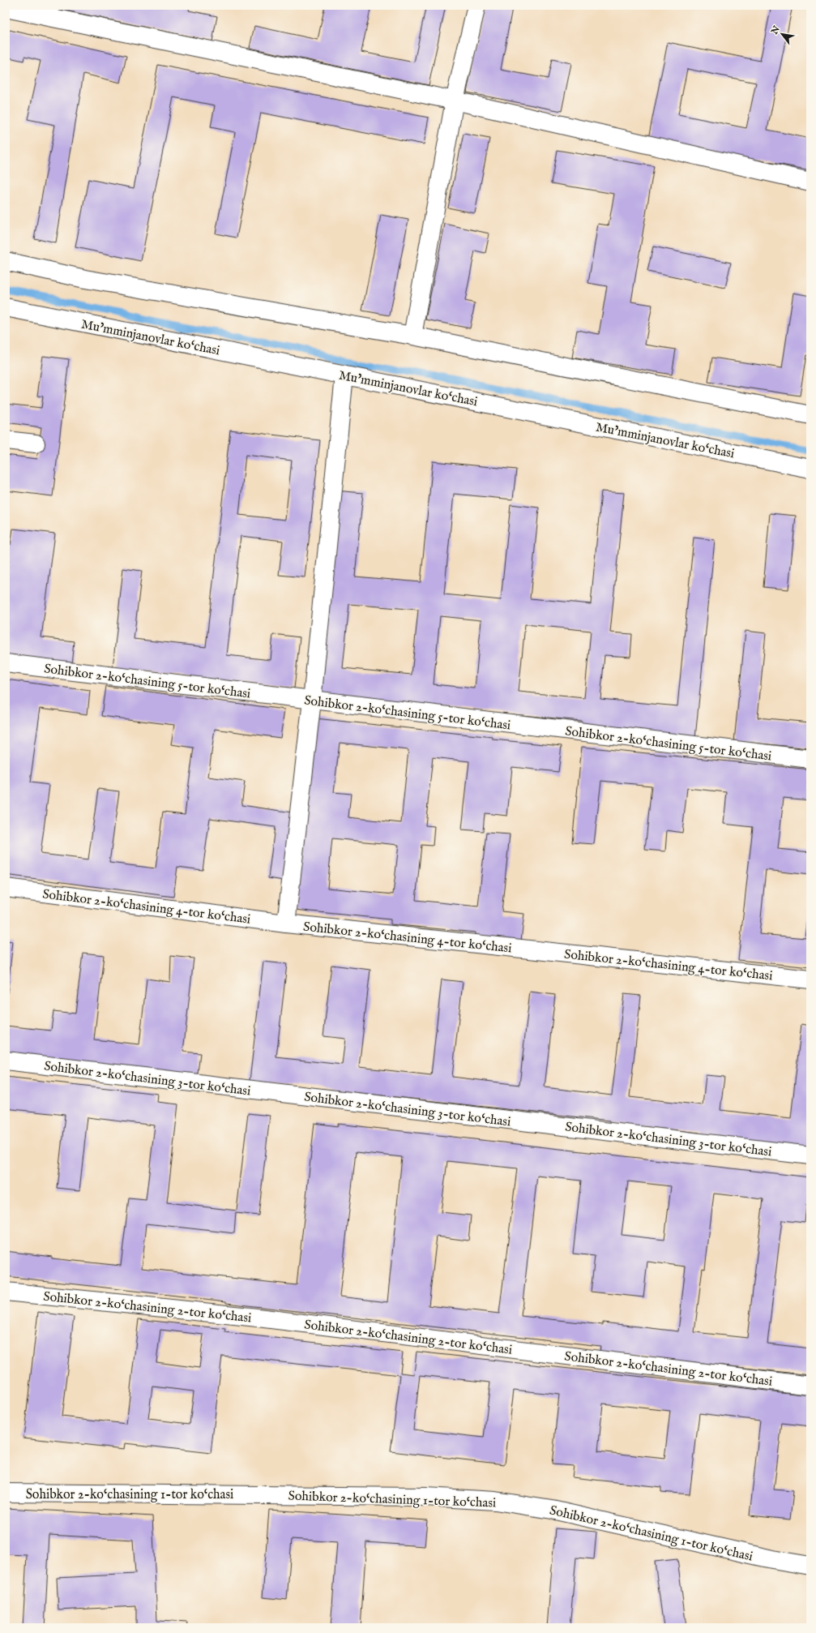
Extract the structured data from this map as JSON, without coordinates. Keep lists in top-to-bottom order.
{
  "streets": {
    "street": [
      "Mu’mminjanovlar ko‘chasi",
      "Sohibkor 2-ko‘chasining 5-tor ko‘chasi",
      "Sohibkor 2-ko‘chasining 4-tor ko‘chasi",
      "Sohibkor 2-ko‘chasining 3-tor ko‘chasi",
      "Sohibkor 2-ko‘chasining 2-tor ko‘chasi",
      "Sohibkor 2-ko‘chasining 1-tor ko‘chasi"
    ]
  },
  "north": "top left"
}
